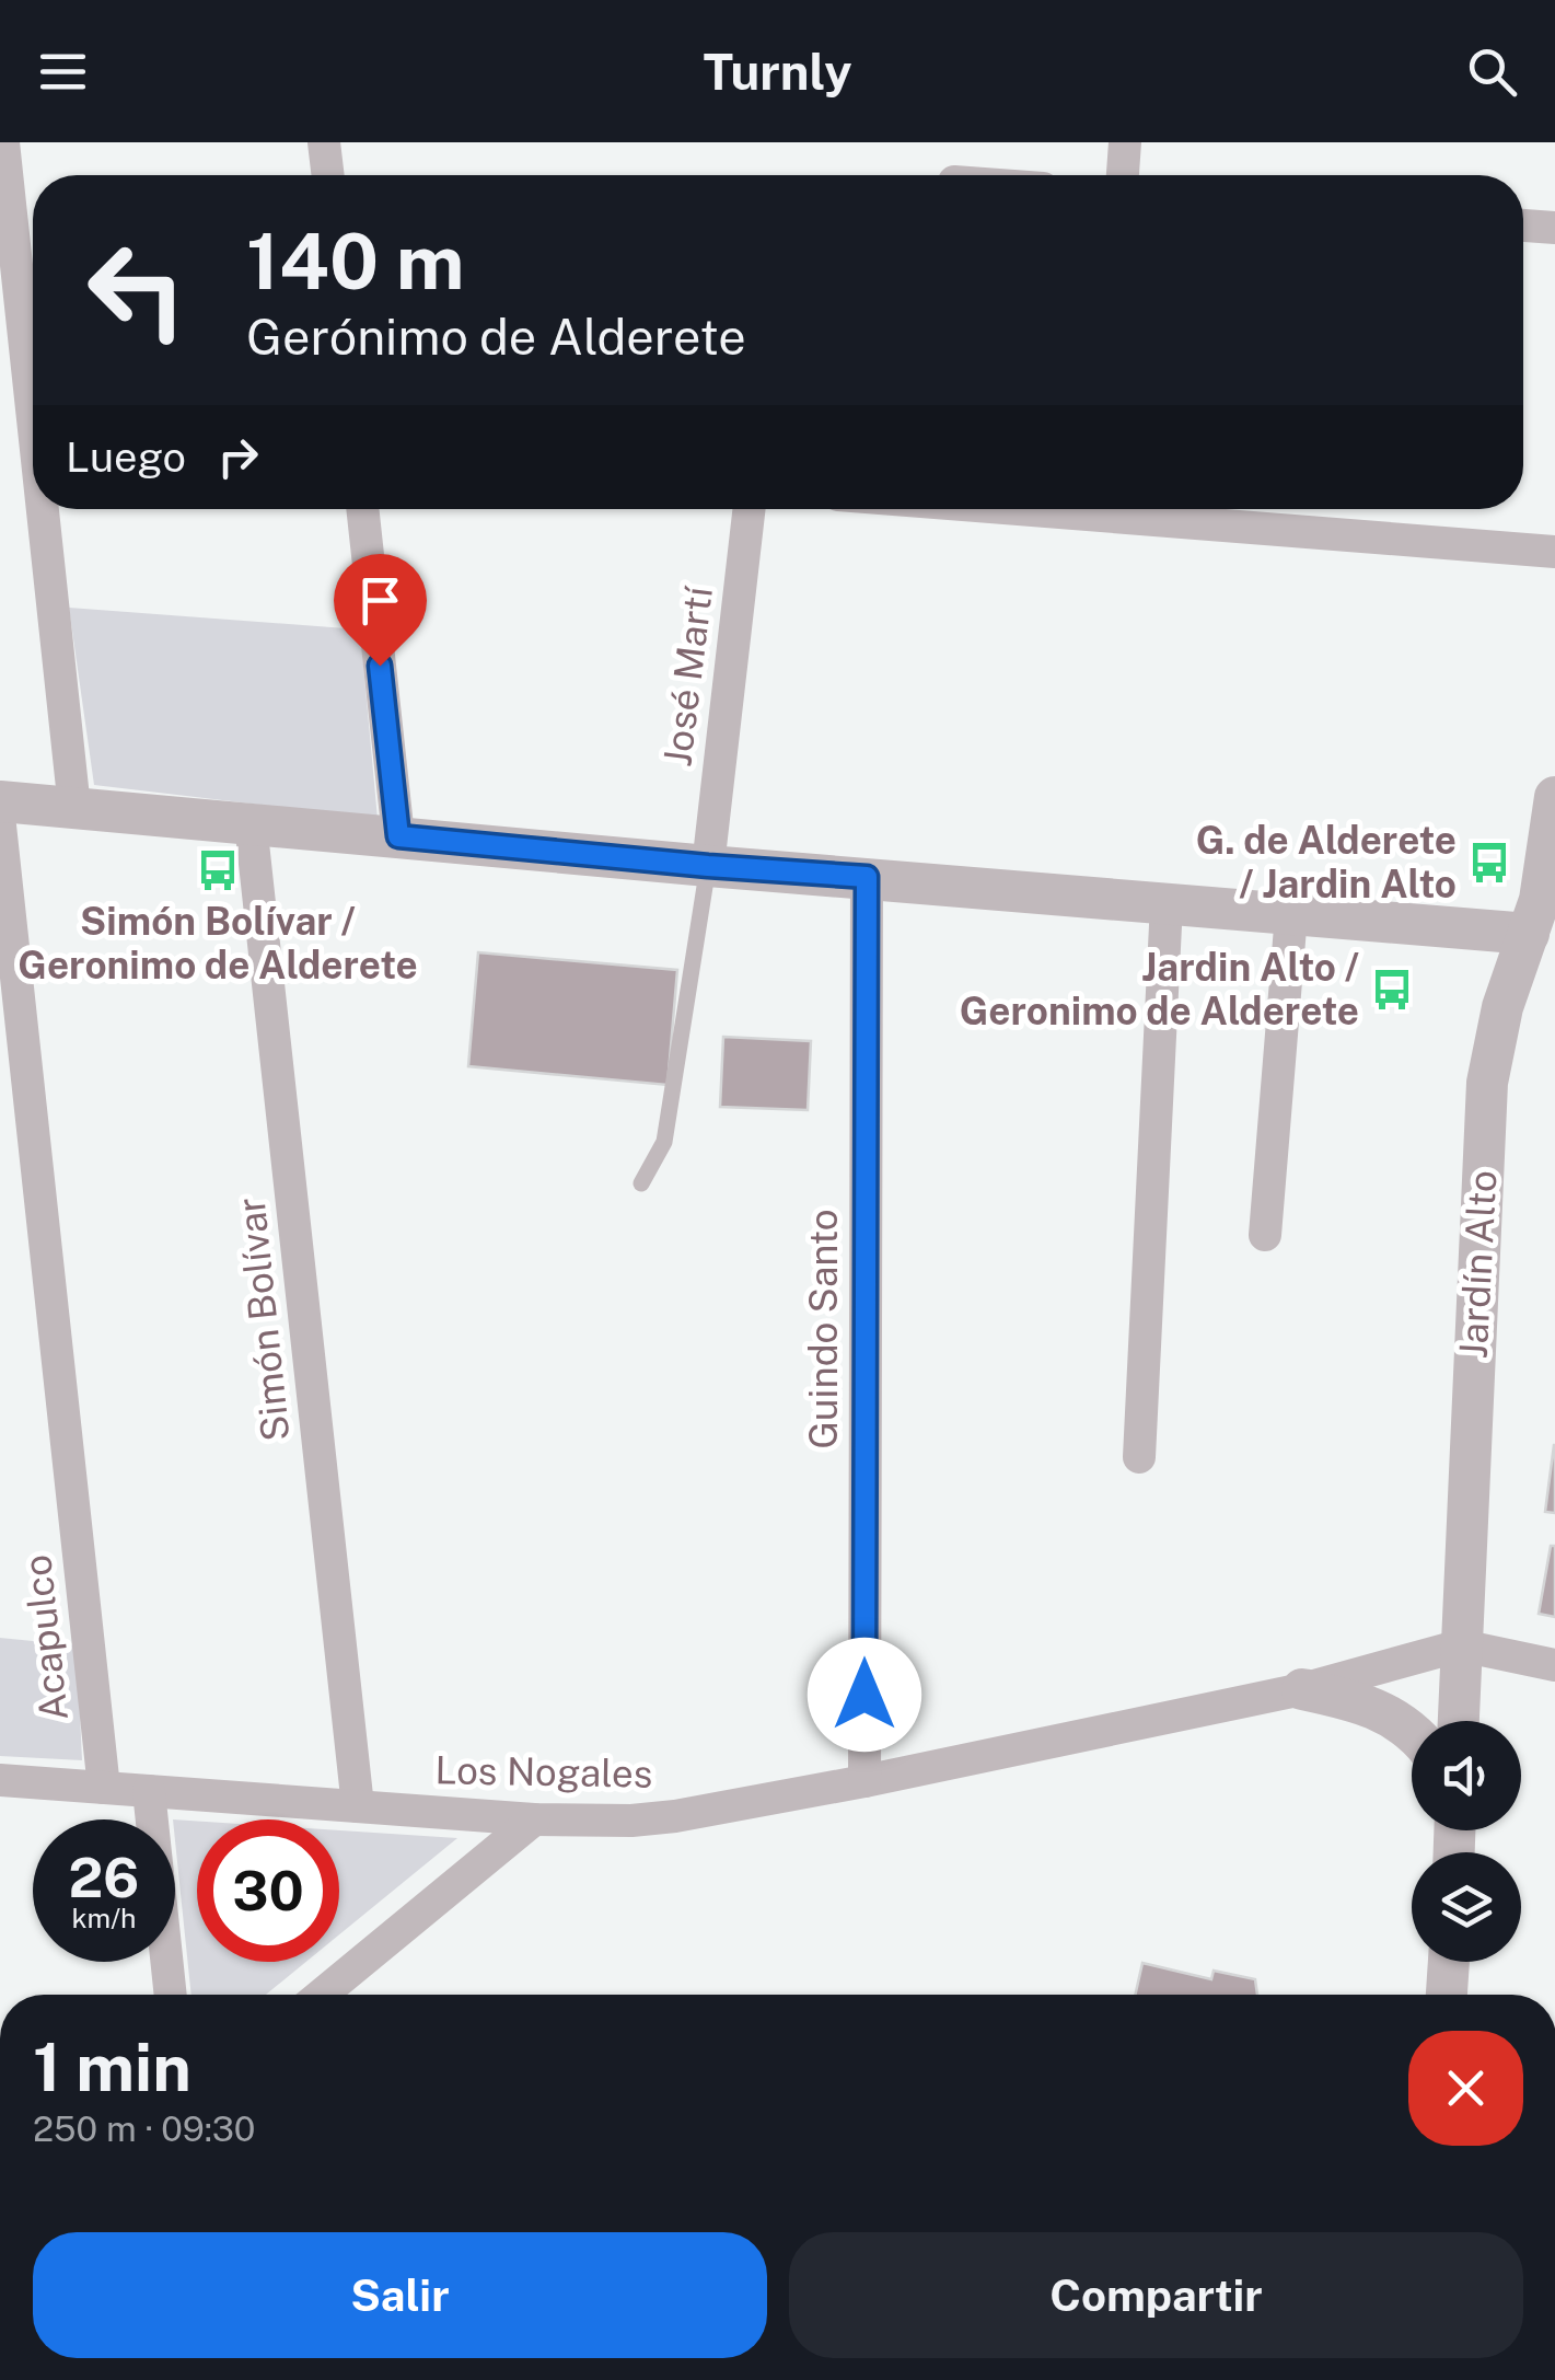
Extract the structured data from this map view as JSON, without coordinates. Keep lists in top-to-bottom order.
{
  "streets": {
    "street": [
      "José Martí",
      "Jardín Alto",
      "Simón Bolívar",
      "Guindo Santo",
      "Acapulco",
      "Los Nogales"
    ]
  },
  "crossings": [
    ["Jardín Alto", "Los Nogales"],
    ["Simón Bolívar", "Los Nogales"],
    ["Guindo Santo", "Los Nogales"],
    ["Acapulco", "Los Nogales"]
  ],
  "places": {
    "bus stop": ["G. de Alderete / Jardin Alto", "Simón Bolívar / Geronimo de Alderete", "Jardin Alto / Geronimo de Alderete"]
  },
  "page": {
    "header": "Turnly",
    "turn": ["140 m", "Gerónimo de Alderete"],
    "then": "Luego",
    "speed": "26 km/h",
    "limit": "30",
    "heading": ["1 min", "250 m · 09:30"],
    "buttons": ["Salir", "Compartir"]
  }
}
